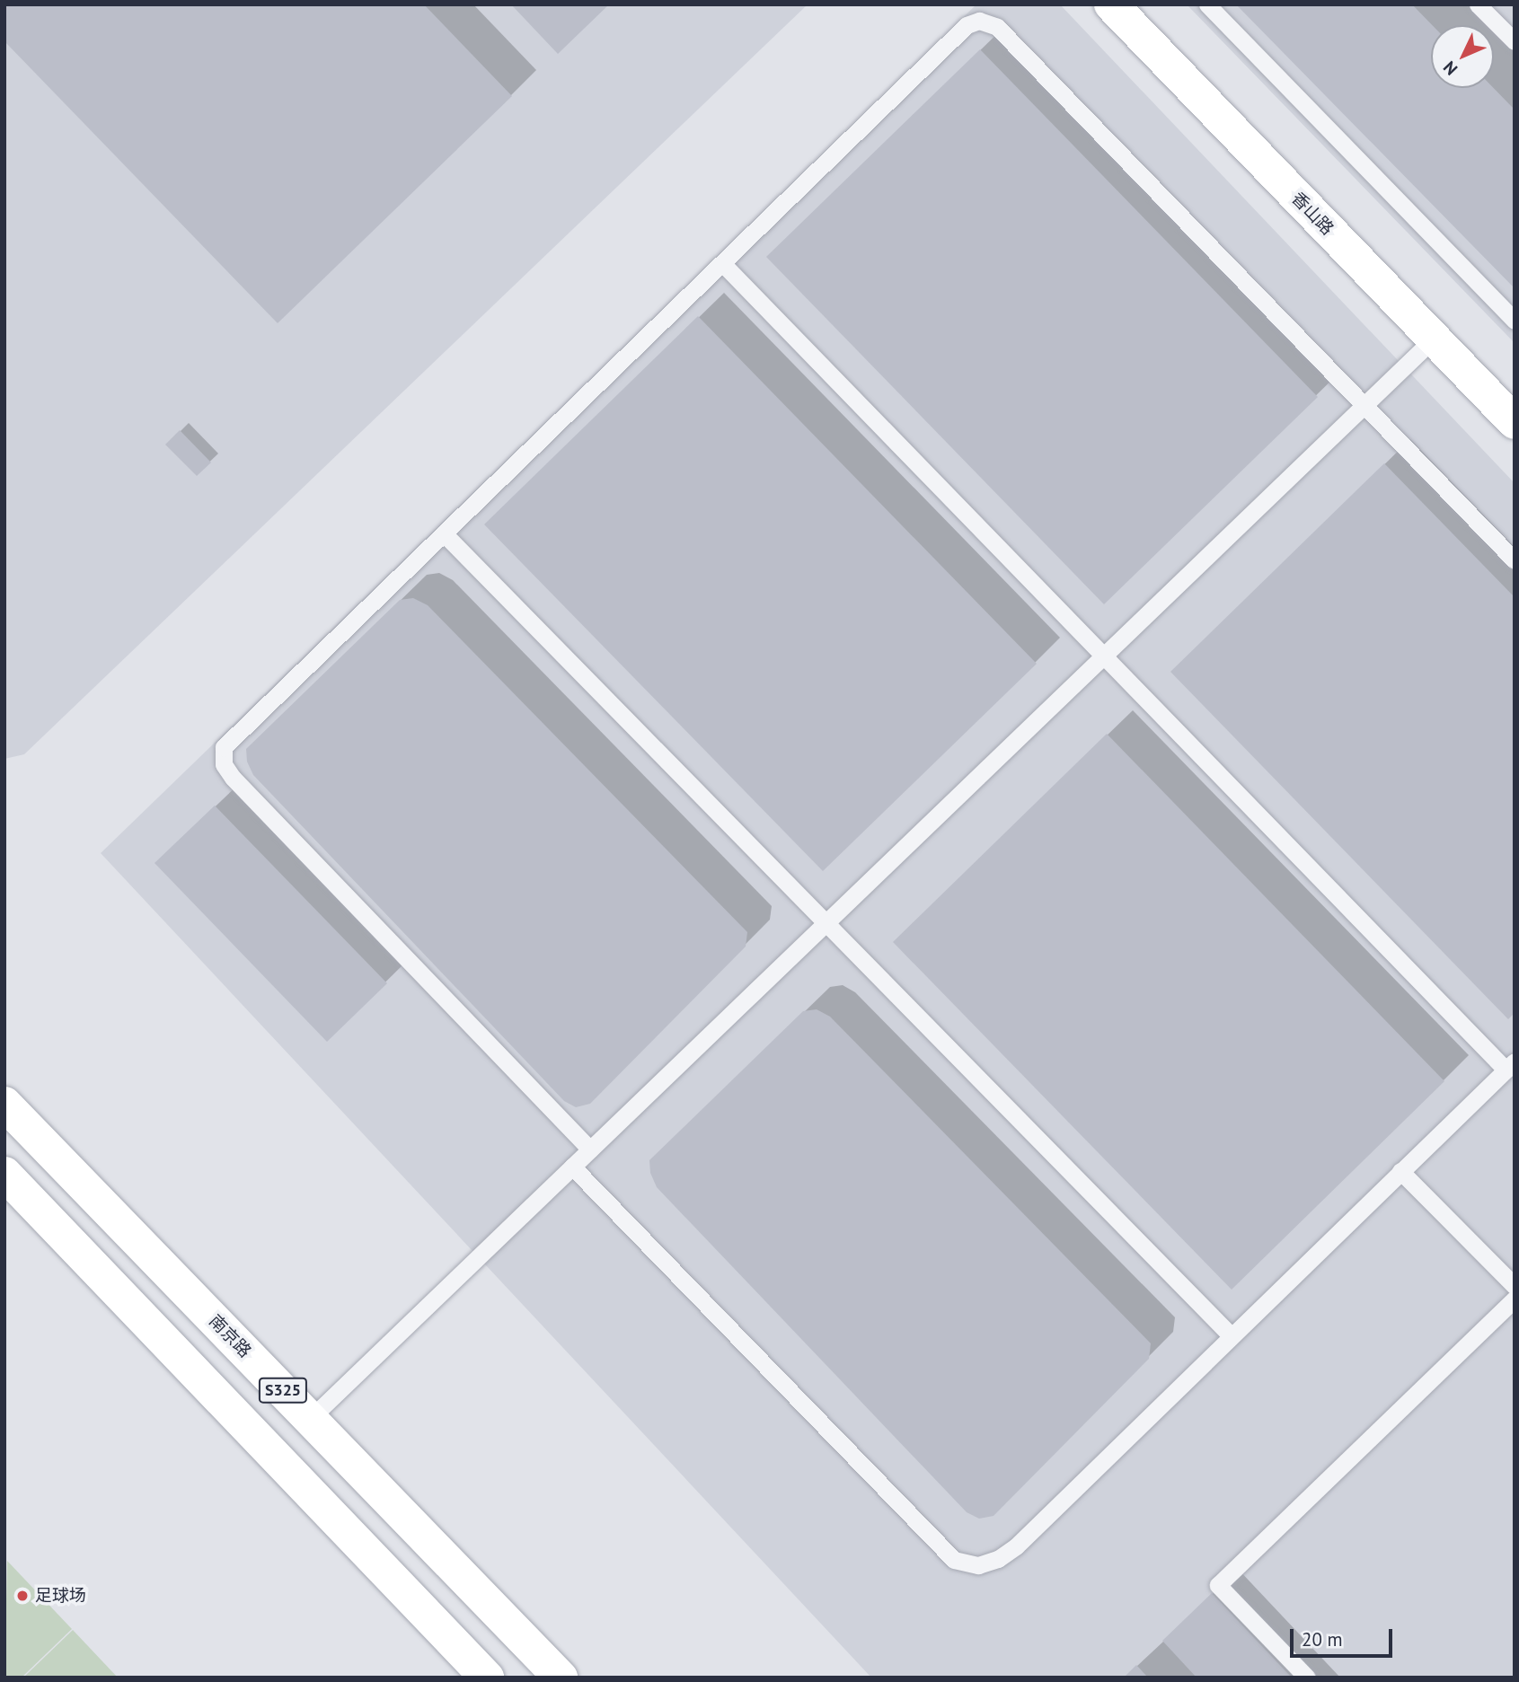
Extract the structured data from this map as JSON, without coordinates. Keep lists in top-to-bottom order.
{
  "streets": {
    "main road": ["香山路", "南京路", "S325"]
  },
  "places": ["足球场"],
  "scale_bar": "20 m",
  "north": "bottom left"
}
